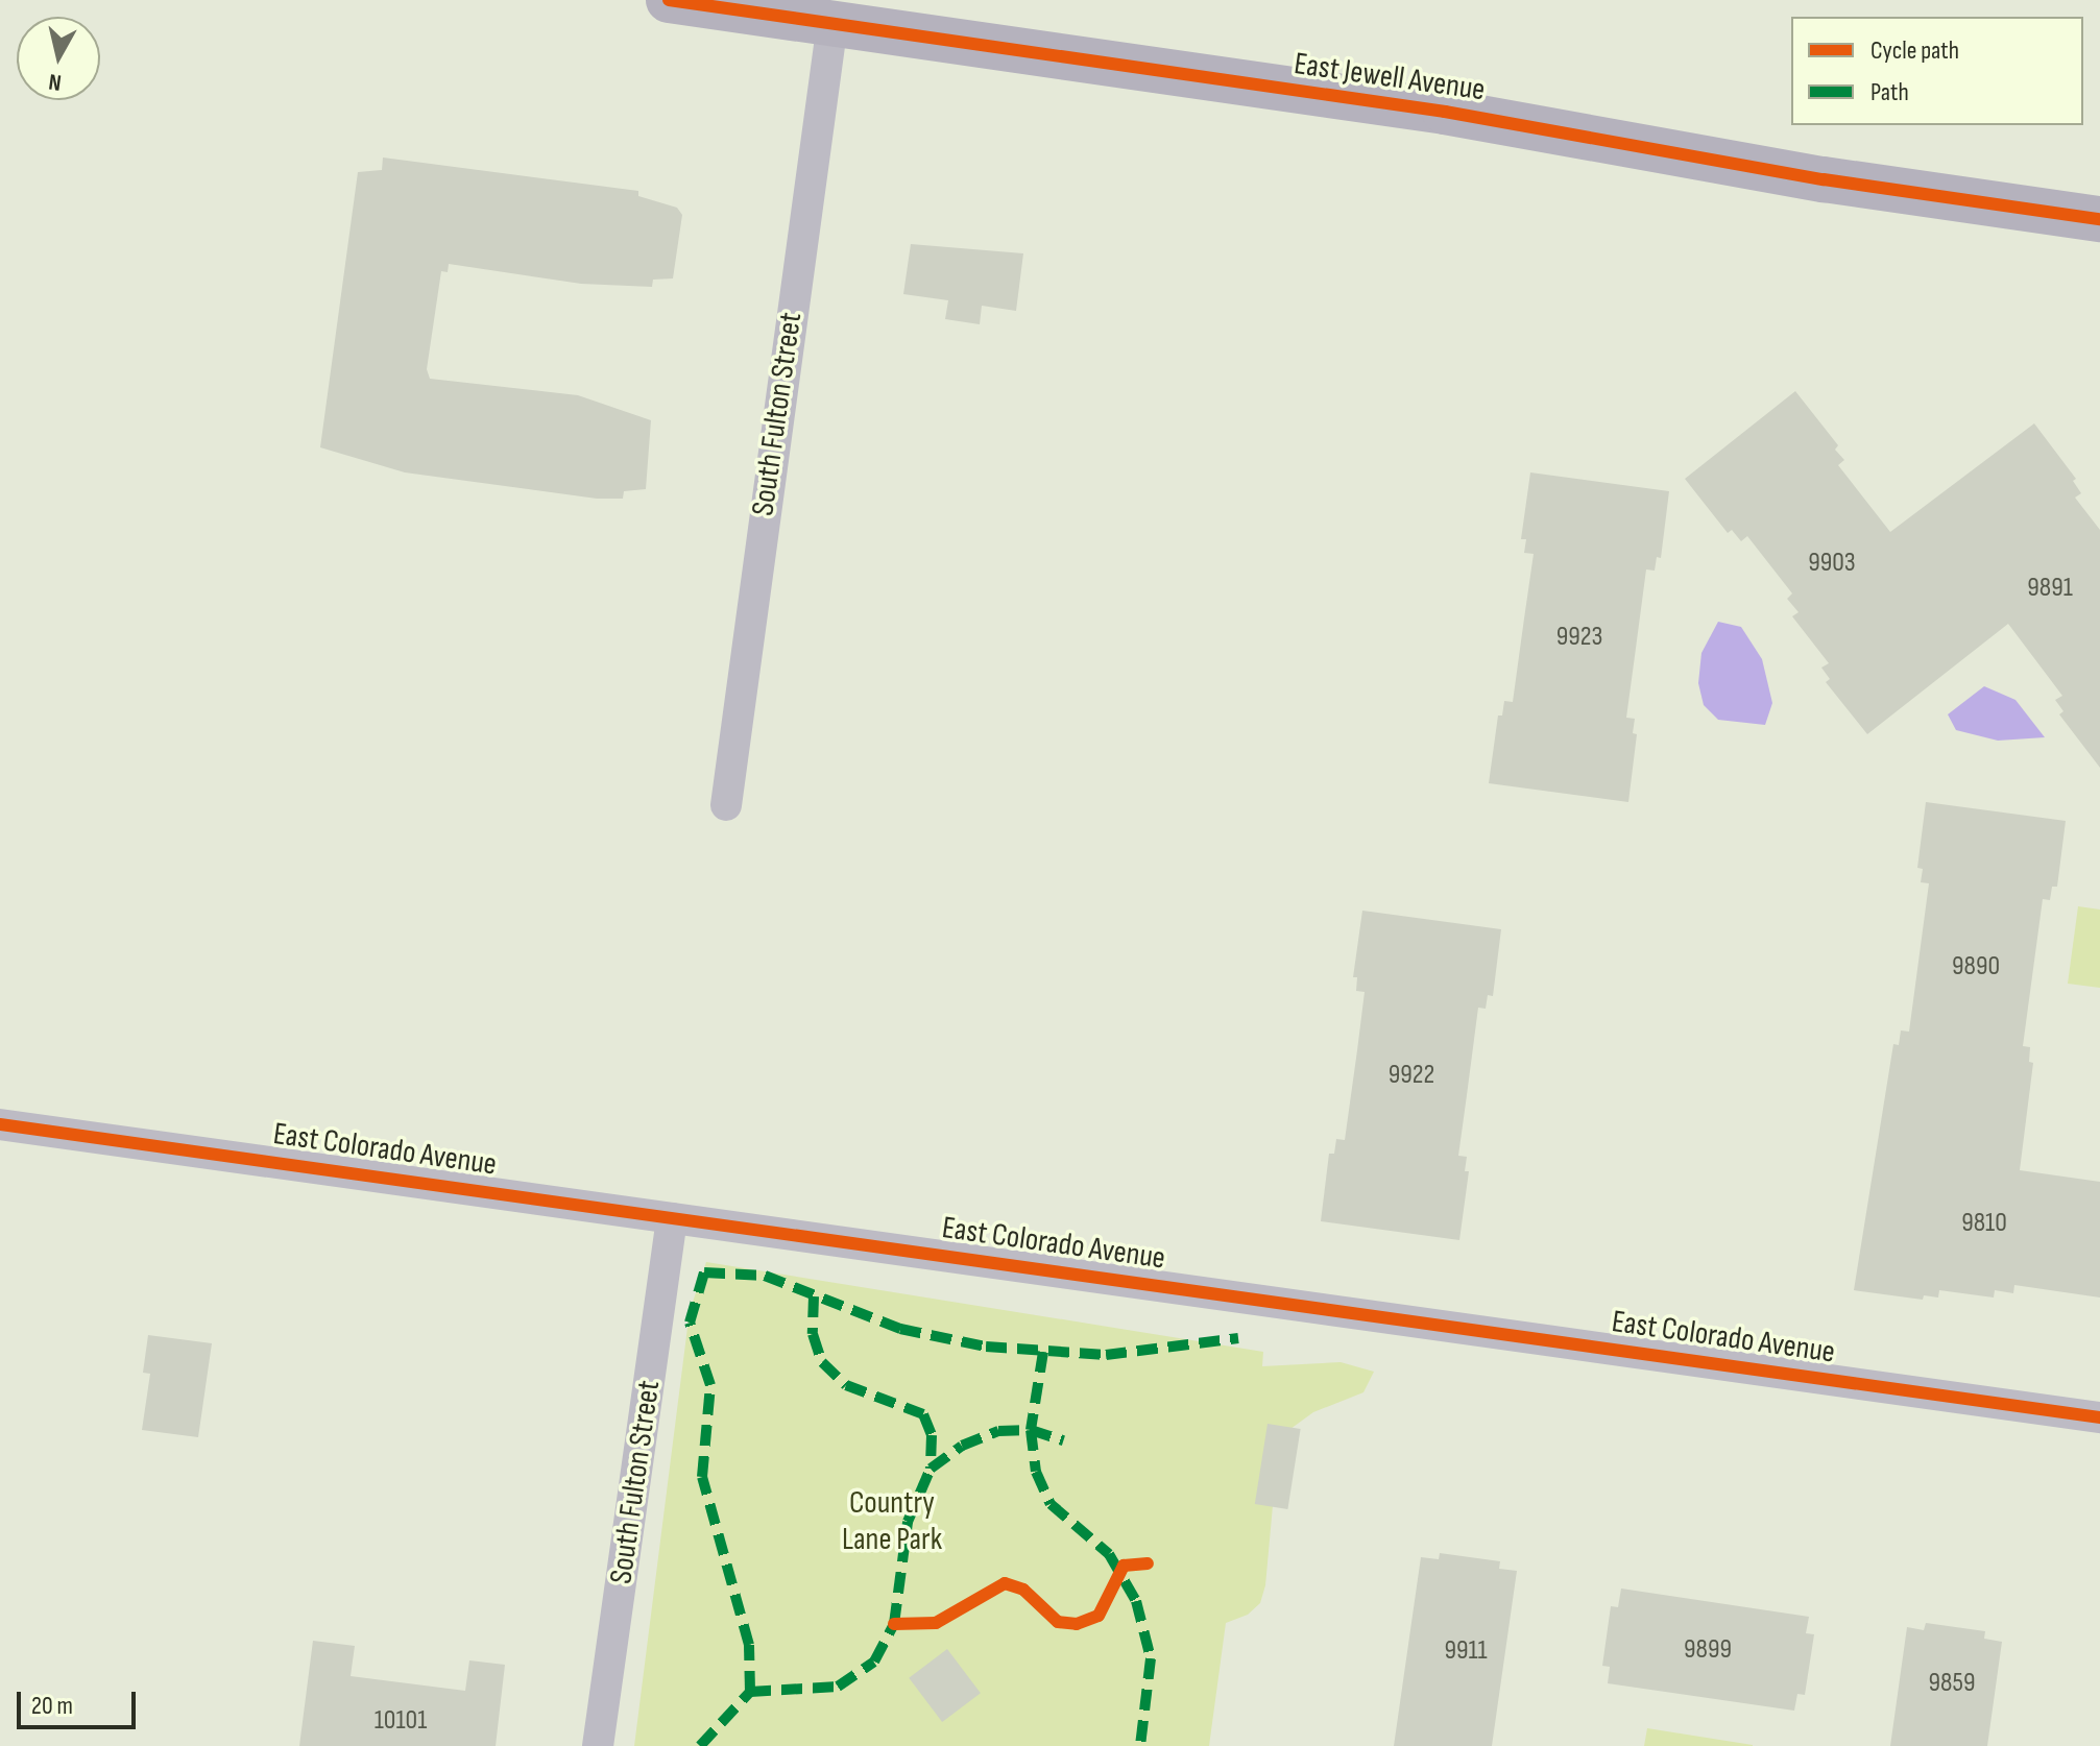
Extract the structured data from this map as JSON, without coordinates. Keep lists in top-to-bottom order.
{
  "streets": {
    "street": ["East Jewell Avenue", "South Fulton Street", "East Colorado Avenue"]
  },
  "crossings": [
    ["East Jewell Avenue", "South Fulton Street"],
    ["South Fulton Street", "East Colorado Avenue"]
  ],
  "parks": ["Country Lane Park"],
  "house_numbers": [
    "9903",
    "9891",
    "9923",
    "9890",
    "9922",
    "9810",
    "9899",
    "9911",
    "9859",
    "10101"
  ],
  "legend": ["Cycle path", "Path"],
  "scale_bar": "20 m",
  "north": "bottom"
}
